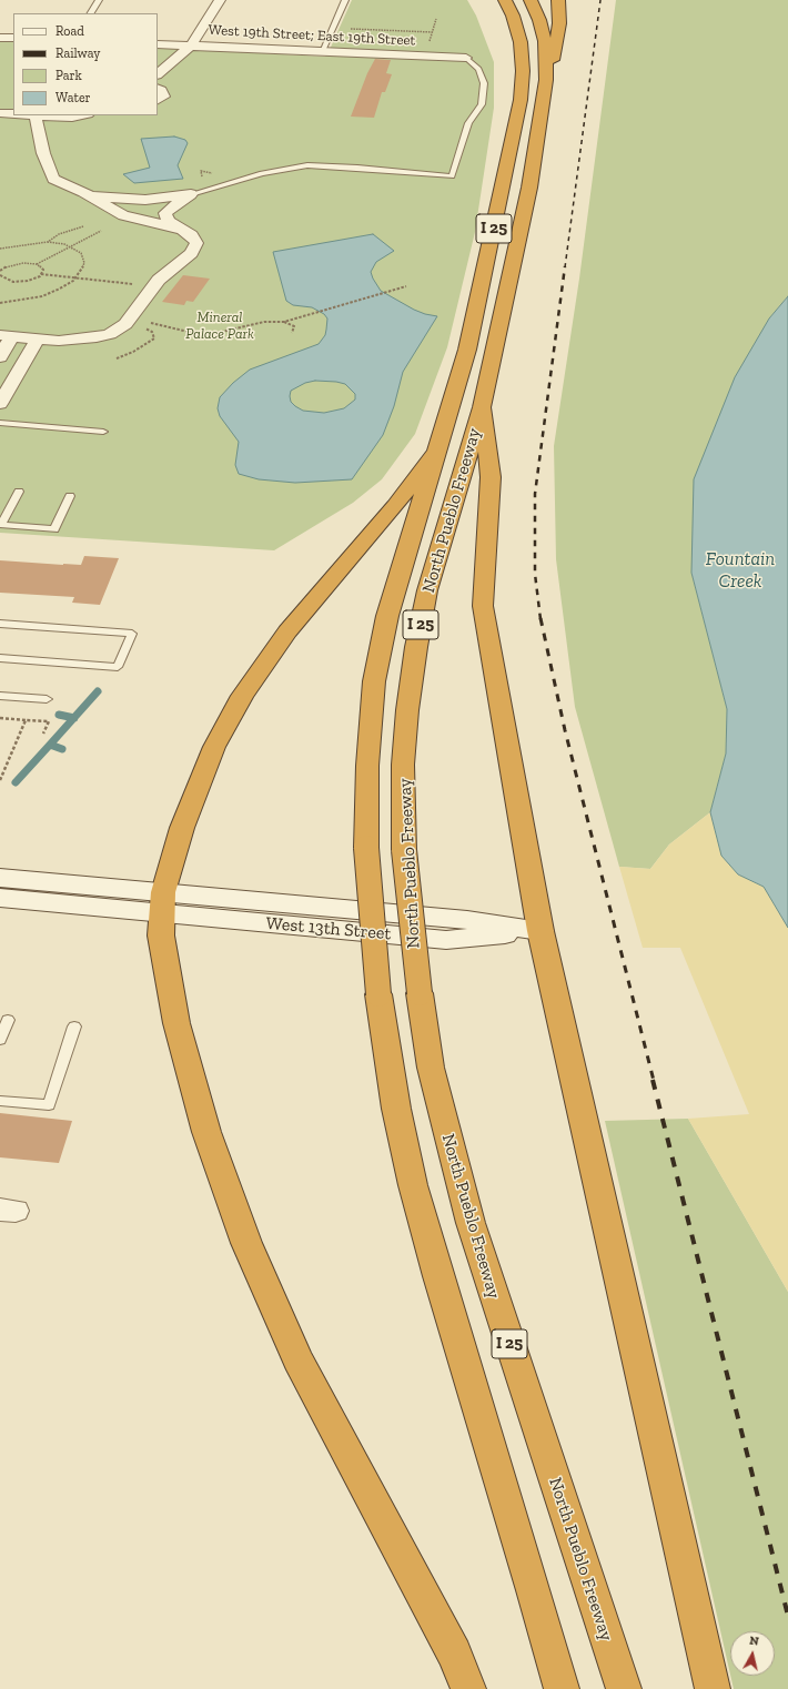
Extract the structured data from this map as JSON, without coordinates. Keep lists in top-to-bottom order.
{
  "streets": {
    "highway": ["I 25", "North Pueblo Freeway"],
    "main road": ["West 13th Street"],
    "street": ["West 19th Street; East 19th Street"]
  },
  "water": ["Fountain Creek"],
  "parks": ["Mineral Palace Park"],
  "legend": [
    "Road",
    "Railway",
    "Park",
    "Water"
  ],
  "north": "top"
}
